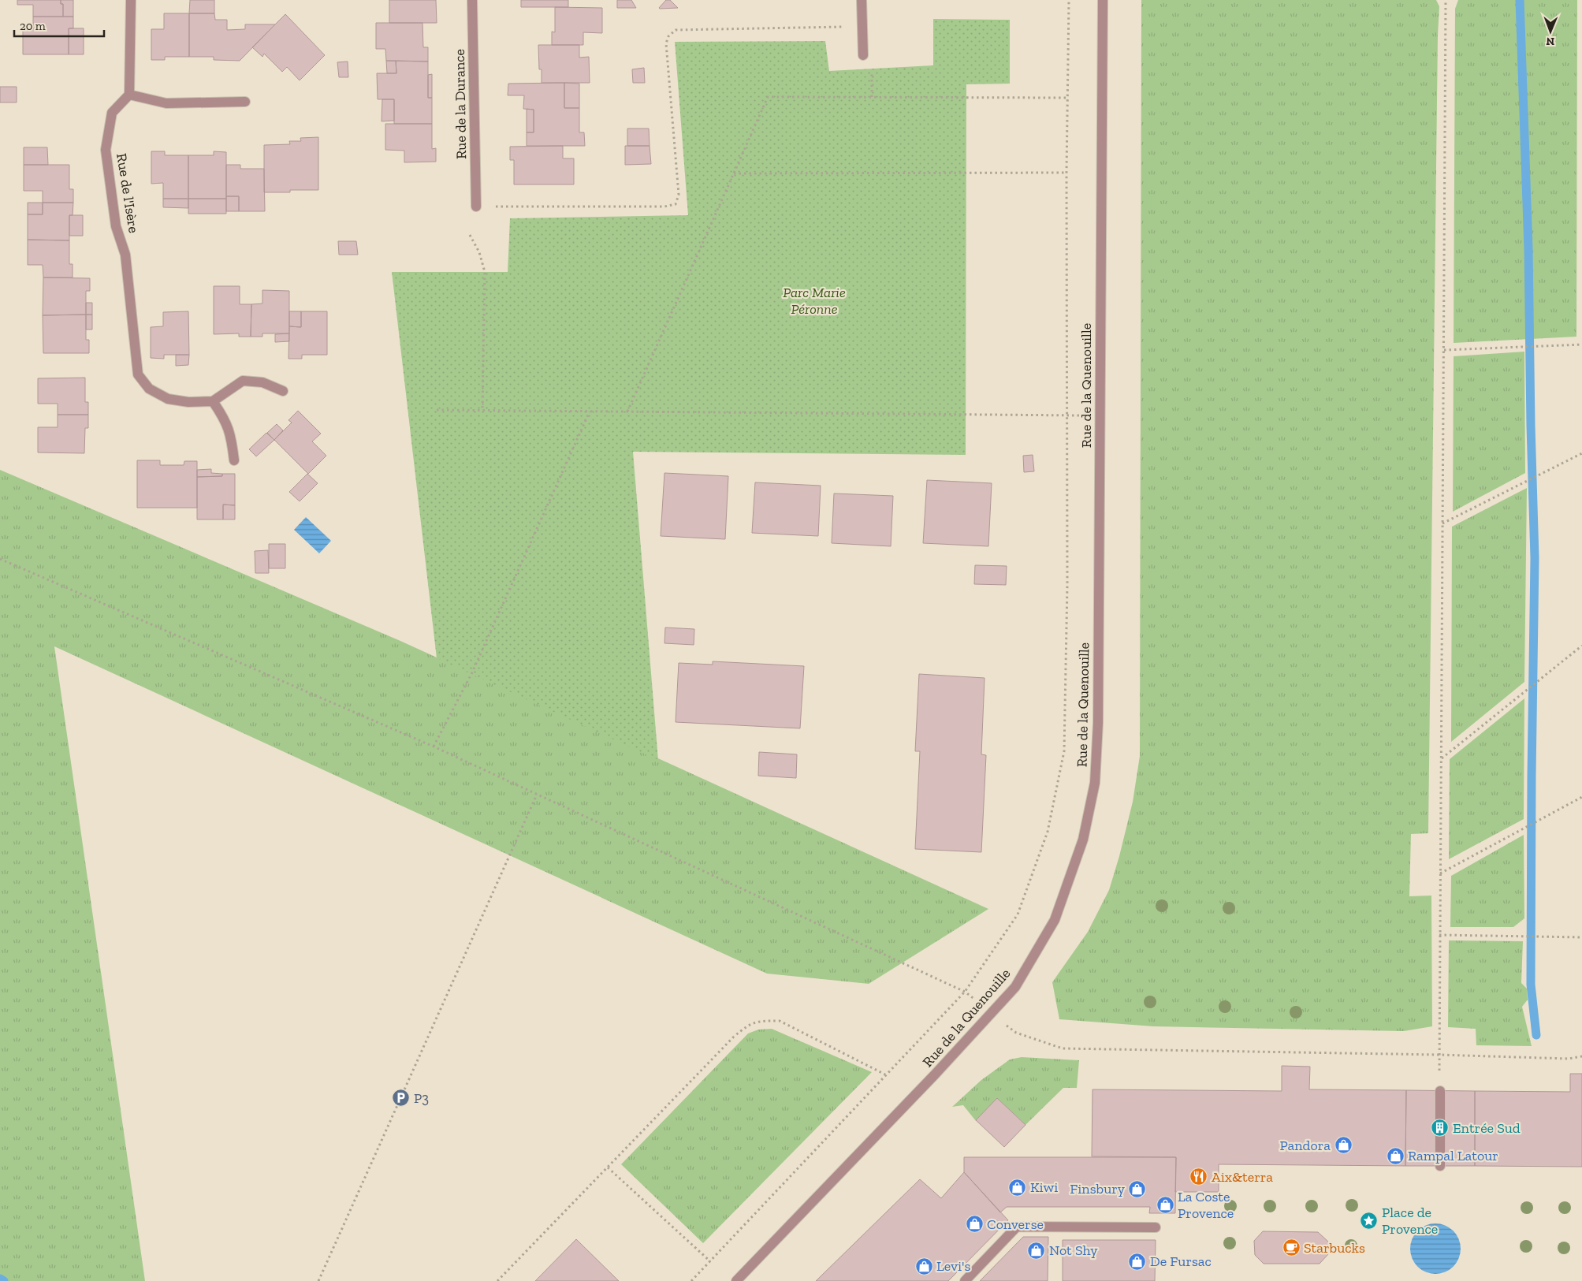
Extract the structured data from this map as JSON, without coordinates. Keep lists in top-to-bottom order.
{
  "streets": {
    "street": ["Rue de la Durance", "Rue de l'Isère", "Rue de la Quenouille"]
  },
  "parks": ["Parc Marie Péronne"],
  "places": {
    "parking": ["P3"],
    "building": ["Entrée Sud"],
    "shop": [
      "Pandora",
      "Rampal Latour",
      "Kiwi",
      "Finsbury",
      "La Coste Provence",
      "Converse",
      "Not Shy",
      "De Fursac",
      "Levi's"
    ],
    "restaurant": ["Aix&terra"],
    "place": ["Place de Provence"],
    "cafe": ["Starbucks"]
  },
  "scale_bar": "20 m",
  "north": "bottom"
}
